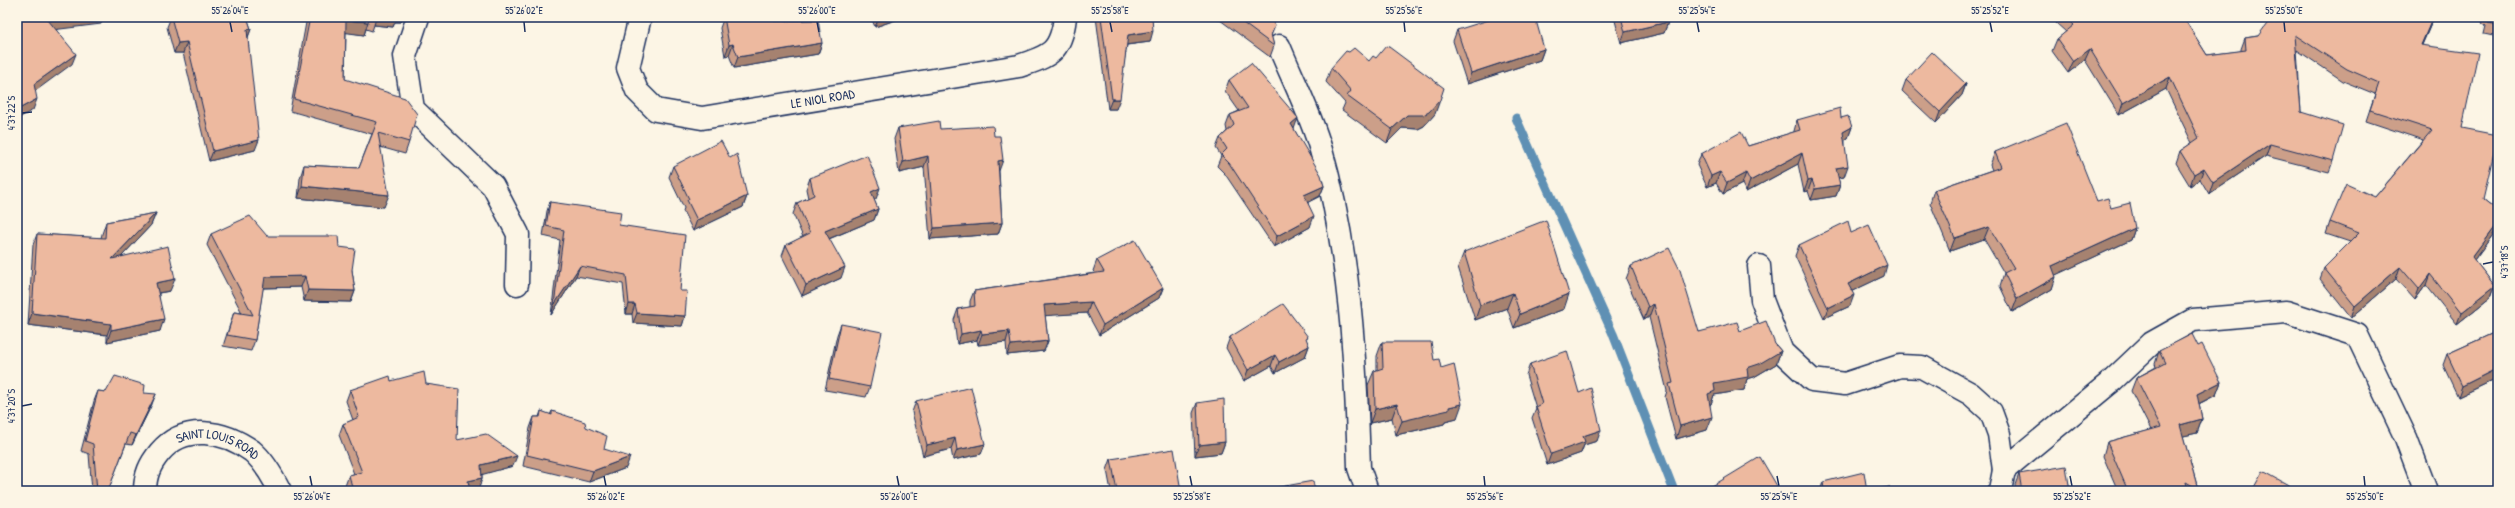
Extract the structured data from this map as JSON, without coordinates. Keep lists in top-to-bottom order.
{
  "streets": {
    "street": ["LE NIOL ROAD", "SAINT LOUIS ROAD"]
  },
  "coordinates": [
    "55°26'04\"E",
    "55°26'02\"E",
    "55°26'00\"E",
    "55°25'58\"E",
    "55°25'56\"E",
    "55°25'54\"E",
    "55°25'52\"E",
    "55°25'50\"E",
    "4°37'22\"S",
    "4°37'18\"S",
    "4°37'20\"S"
  ]
}
